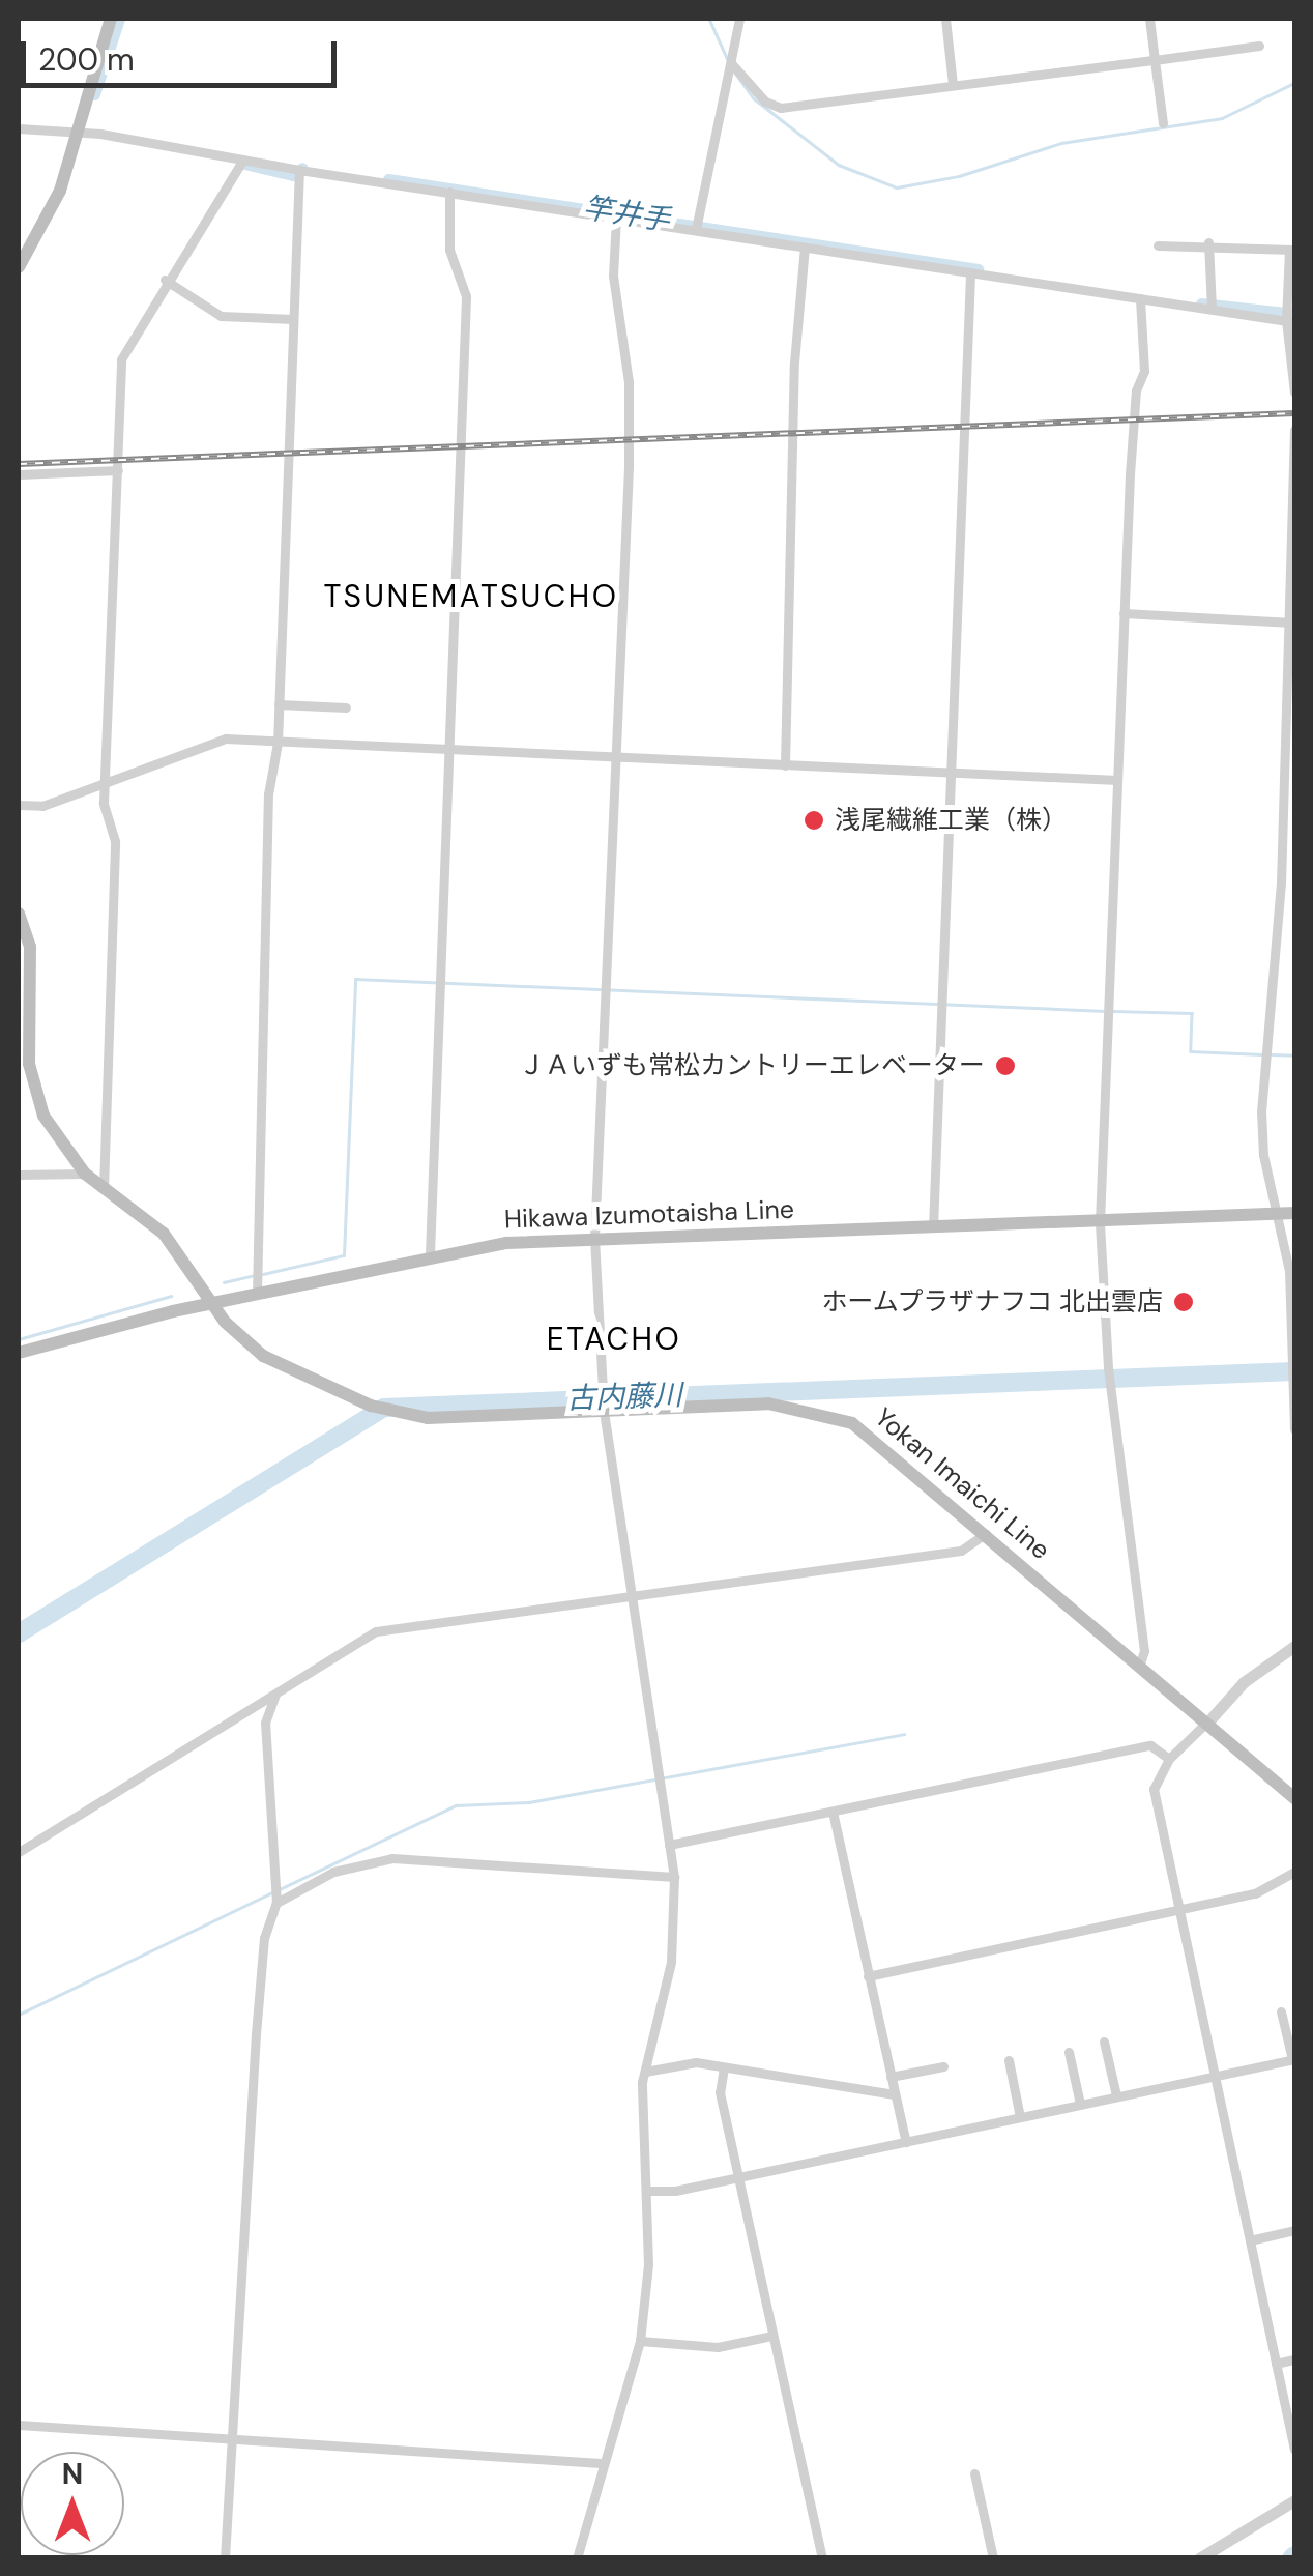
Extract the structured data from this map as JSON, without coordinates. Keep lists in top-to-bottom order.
{
  "streets": {
    "main road": ["Hikawa Izumotaisha Line", "Yokan Imaichi Line"]
  },
  "crossings": [
    ["Hikawa Izumotaisha Line", "Yokan Imaichi Line"]
  ],
  "districts": ["TSUNEMATSUCHO", "ETACHO"],
  "water": ["竿井手", "古内藤川"],
  "places": ["浅尾繊維工業（株）", "ＪＡいずも常松カントリーエレベーター", "ホームプラザナフコ 北出雲店"],
  "scale_bar": "200 m",
  "north": "top"
}
